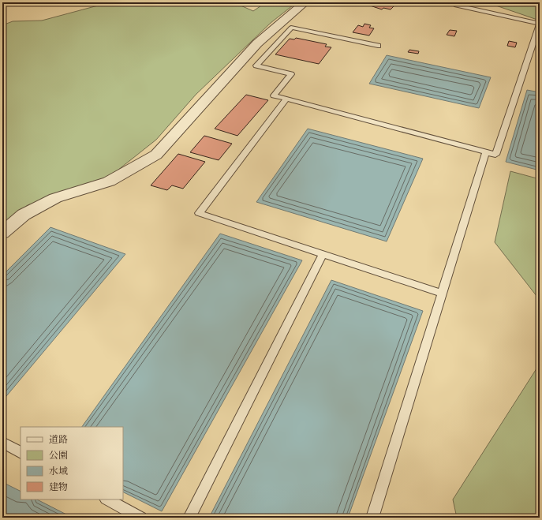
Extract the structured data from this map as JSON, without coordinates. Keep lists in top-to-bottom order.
{
  "legend": [
    "道路",
    "公園",
    "水域",
    "建物"
  ]
}
